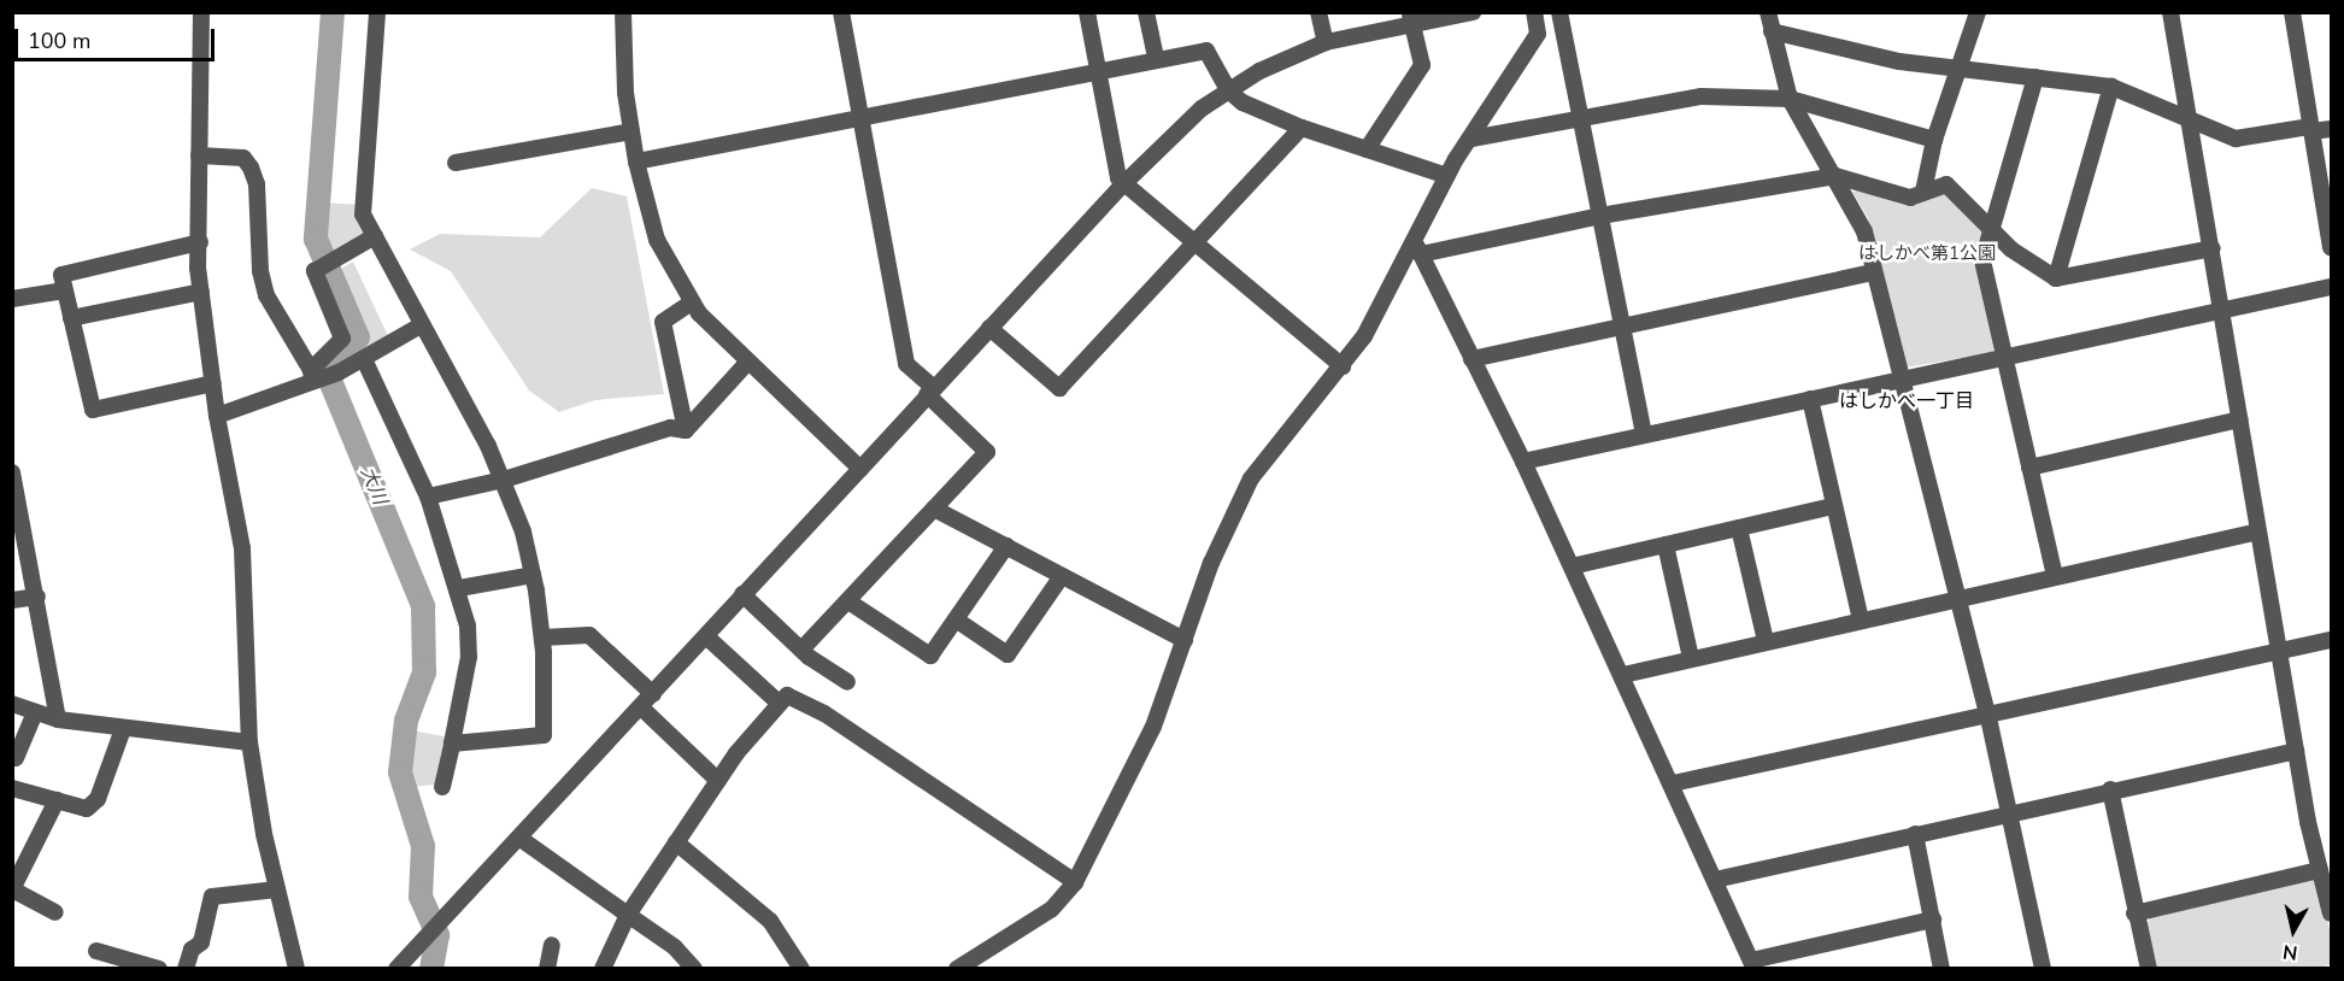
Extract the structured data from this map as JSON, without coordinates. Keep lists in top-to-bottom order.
{
  "districts": ["はしかべ一丁目"],
  "water": ["大川"],
  "parks": ["はしかべ第1公園"],
  "scale_bar": "100 m",
  "north": "bottom"
}
